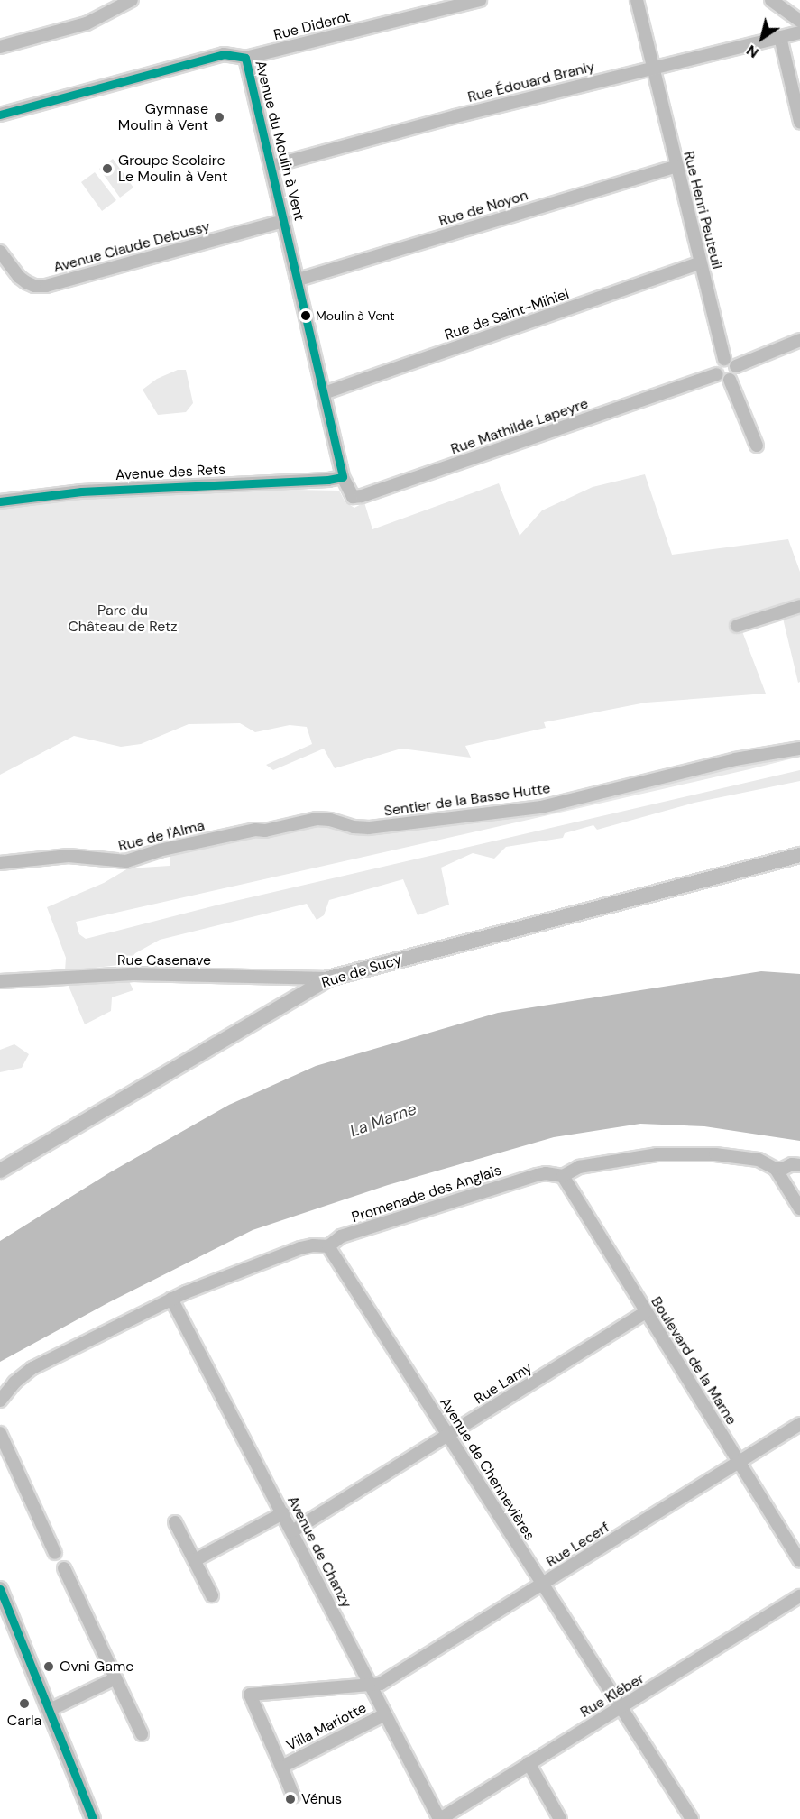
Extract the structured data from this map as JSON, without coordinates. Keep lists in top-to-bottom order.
{
  "streets": {
    "main road": ["Rue de Sucy"],
    "street": [
      "Rue Diderot",
      "Rue Édouard Branly",
      "Avenue du Moulin à Vent",
      "Rue de Noyon",
      "Rue Henri Peuteuil",
      "Avenue Claude Debussy",
      "Rue de Saint-Mihiel",
      "Rue Mathilde Lapeyre",
      "Avenue des Rets",
      "Sentier de la Basse Hutte",
      "Rue de l'Alma",
      "Rue Casenave",
      "Promenade des Anglais",
      "Boulevard de la Marne",
      "Rue Lamy",
      "Avenue de Chennevières",
      "Rue Lecerf",
      "Avenue de Chanzy",
      "Rue Kléber",
      "Villa Mariotte"
    ]
  },
  "crossings": [
    ["Rue Diderot", "Avenue du Moulin à Vent"],
    ["Rue Édouard Branly", "Avenue du Moulin à Vent"],
    ["Rue Édouard Branly", "Rue Henri Peuteuil"],
    ["Avenue du Moulin à Vent", "Rue de Noyon"],
    ["Avenue du Moulin à Vent", "Avenue Claude Debussy"],
    ["Avenue du Moulin à Vent", "Rue de Saint-Mihiel"],
    ["Avenue du Moulin à Vent", "Rue Mathilde Lapeyre"],
    ["Avenue du Moulin à Vent", "Avenue des Rets"],
    ["Rue de Noyon", "Rue Henri Peuteuil"],
    ["Rue Henri Peuteuil", "Rue de Saint-Mihiel"],
    ["Rue Henri Peuteuil", "Rue Mathilde Lapeyre"],
    ["Rue Mathilde Lapeyre", "Avenue des Rets"],
    ["Sentier de la Basse Hutte", "Rue de l'Alma"],
    ["Rue Casenave", "Rue de Sucy"],
    ["Promenade des Anglais", "Boulevard de la Marne"],
    ["Promenade des Anglais", "Avenue de Chennevières"],
    ["Promenade des Anglais", "Avenue de Chanzy"],
    ["Boulevard de la Marne", "Rue Lamy"],
    ["Boulevard de la Marne", "Rue Lecerf"],
    ["Rue Lamy", "Avenue de Chennevières"],
    ["Rue Lamy", "Avenue de Chanzy"],
    ["Avenue de Chennevières", "Rue Lecerf"],
    ["Avenue de Chennevières", "Rue Kléber"],
    ["Rue Lecerf", "Avenue de Chanzy"],
    ["Rue Lecerf", "Villa Mariotte"],
    ["Avenue de Chanzy", "Rue Kléber"],
    ["Avenue de Chanzy", "Villa Mariotte"]
  ],
  "water": ["La Marne"],
  "parks": ["Parc du Château de Retz"],
  "places": [
    "Gymnase Moulin à Vent",
    "Groupe Scolaire Le Moulin à Vent",
    "Moulin à Vent",
    "Ovni Game",
    "Carla",
    "Vénus"
  ],
  "north": "bottom left"
}
